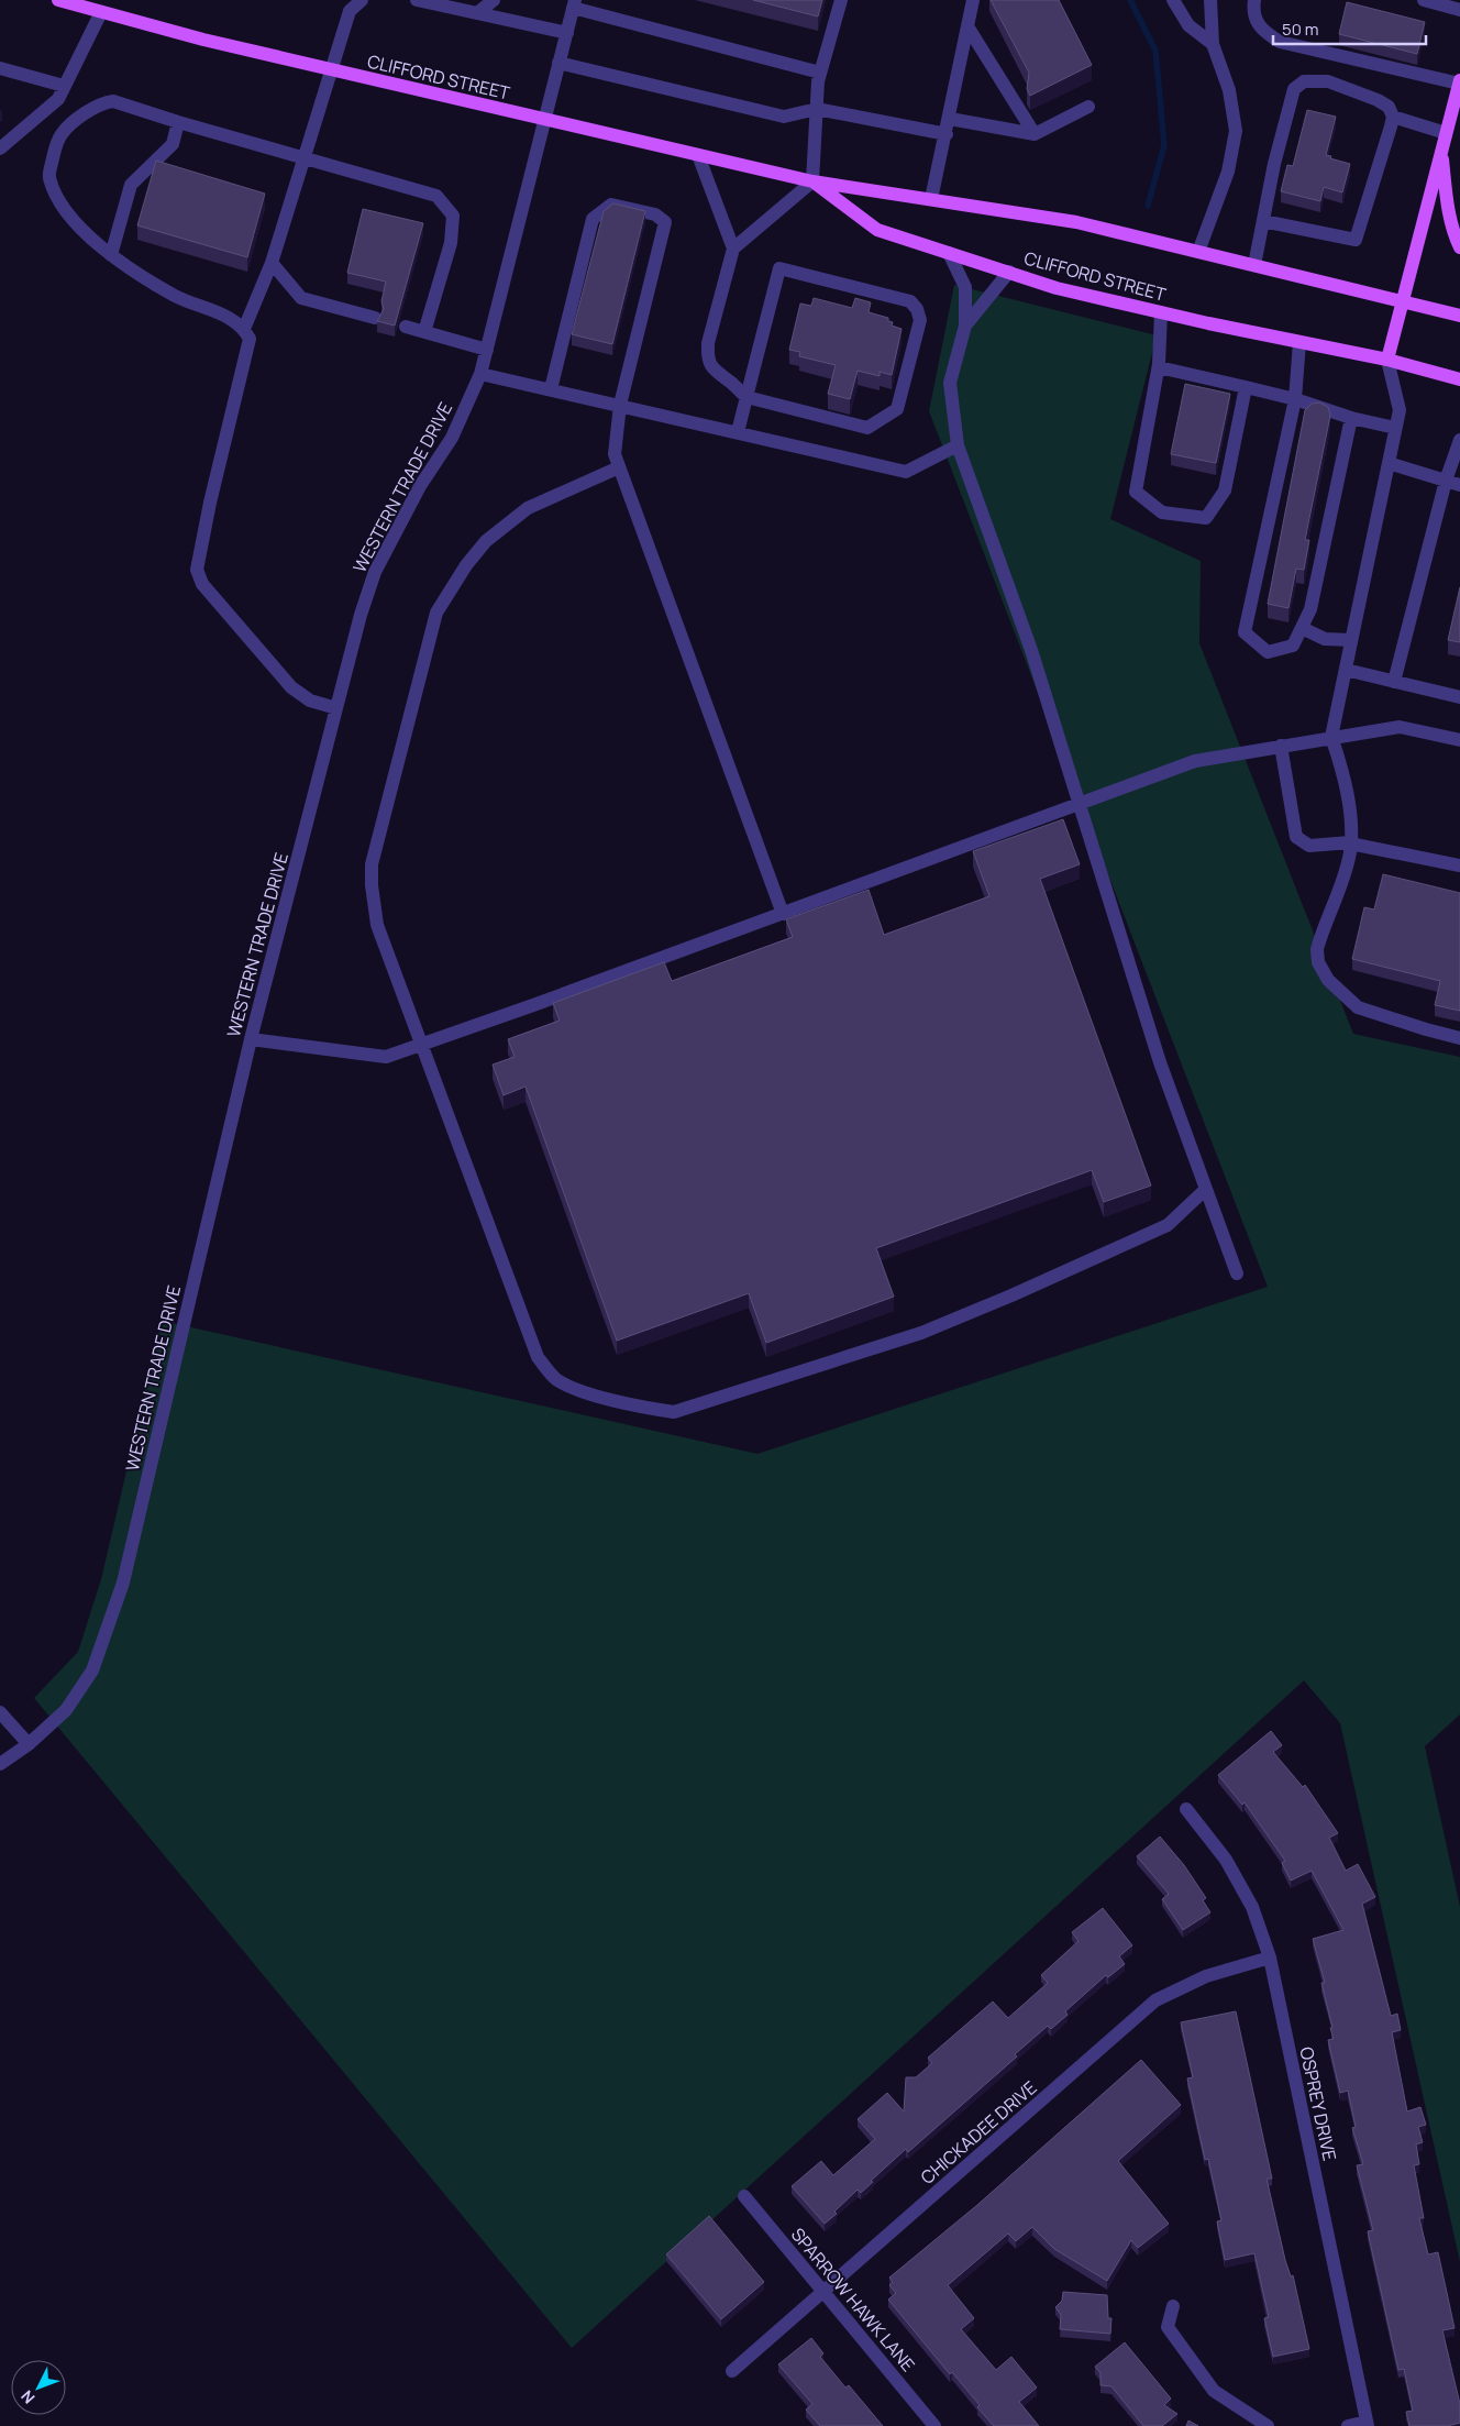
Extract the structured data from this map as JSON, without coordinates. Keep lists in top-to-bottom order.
{
  "streets": {
    "main road": ["CLIFFORD STREET"],
    "street": [
      "WESTERN TRADE DRIVE",
      "OSPREY DRIVE",
      "CHICKADEE DRIVE",
      "SPARROW HAWK LANE"
    ]
  },
  "crossings": [
    ["CLIFFORD STREET", "WESTERN TRADE DRIVE"],
    ["OSPREY DRIVE", "CHICKADEE DRIVE"],
    ["CHICKADEE DRIVE", "SPARROW HAWK LANE"]
  ],
  "scale_bar": "50 m",
  "north": "bottom left"
}
